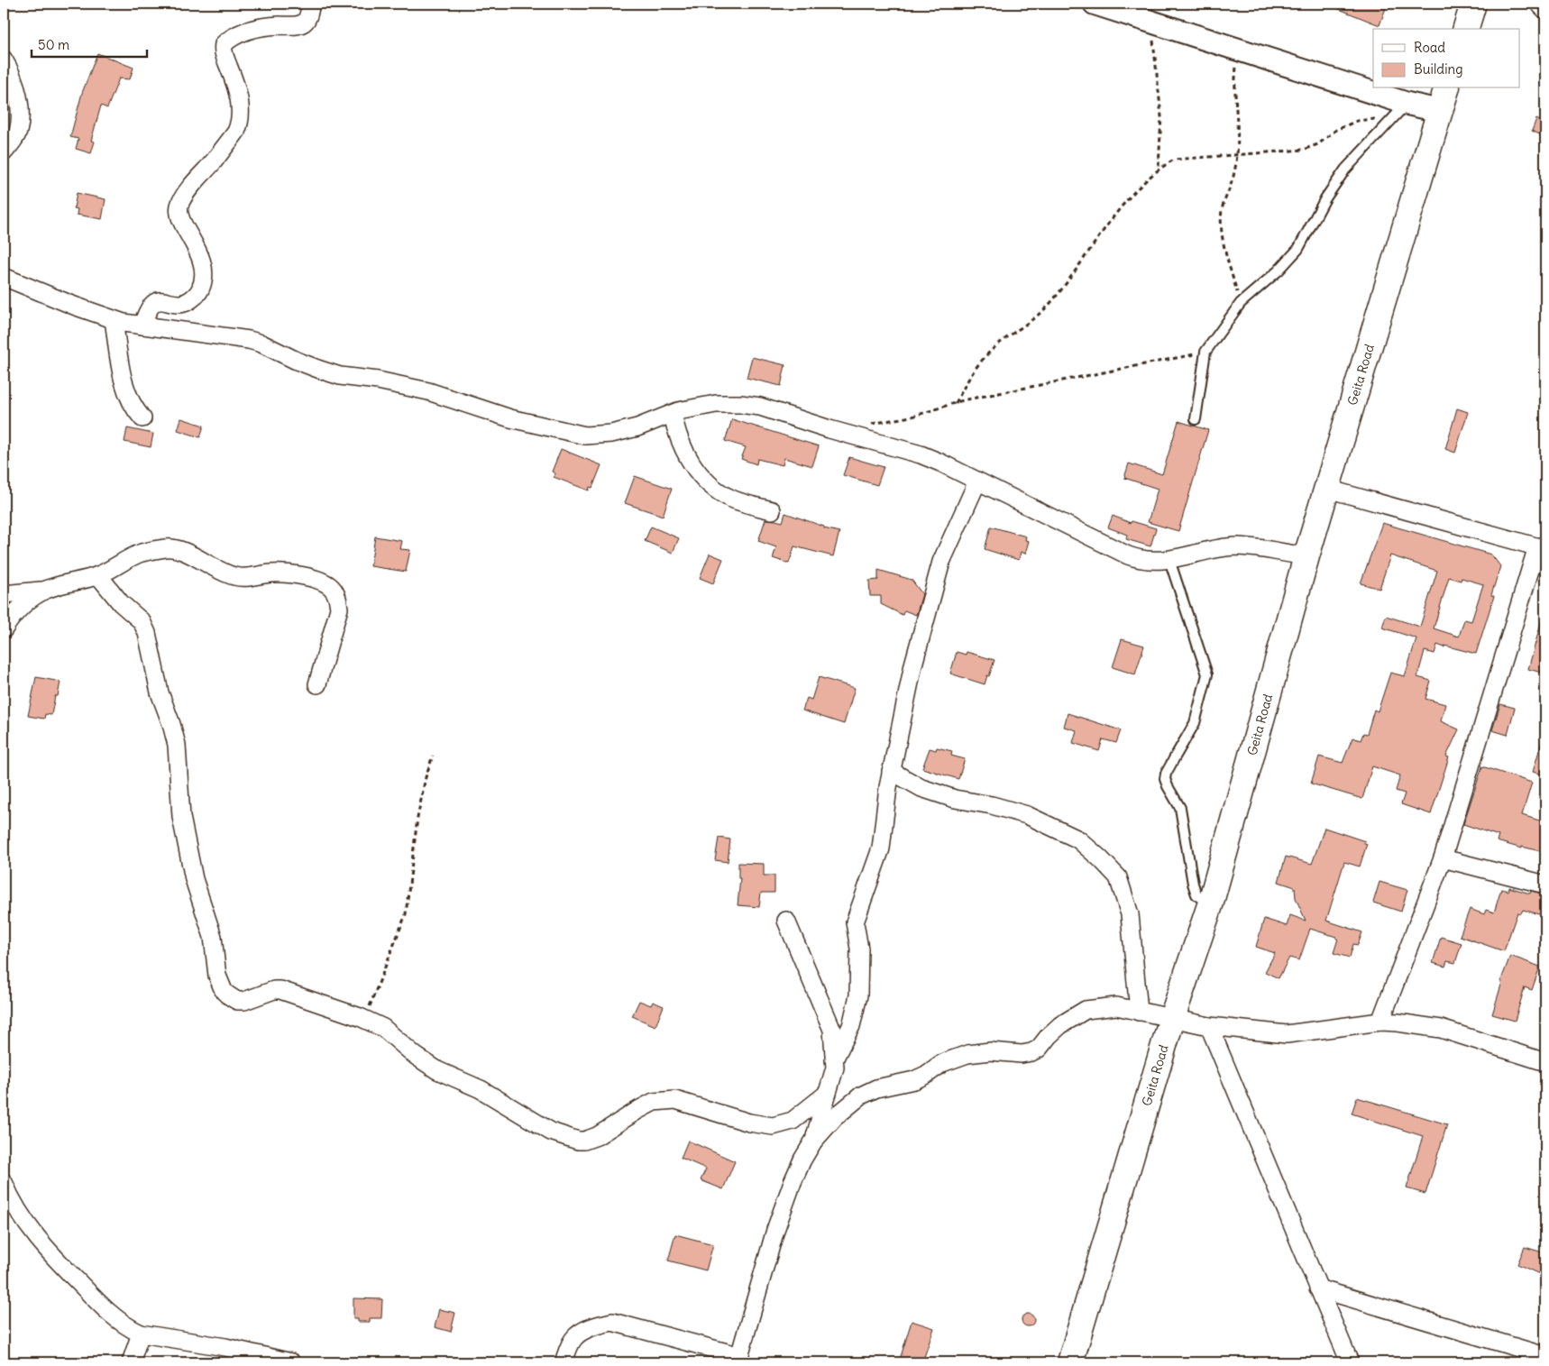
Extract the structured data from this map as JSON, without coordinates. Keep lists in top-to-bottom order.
{
  "streets": {
    "highway": ["Geita Road"]
  },
  "legend": ["Road", "Building"],
  "scale_bar": "50 m"
}
